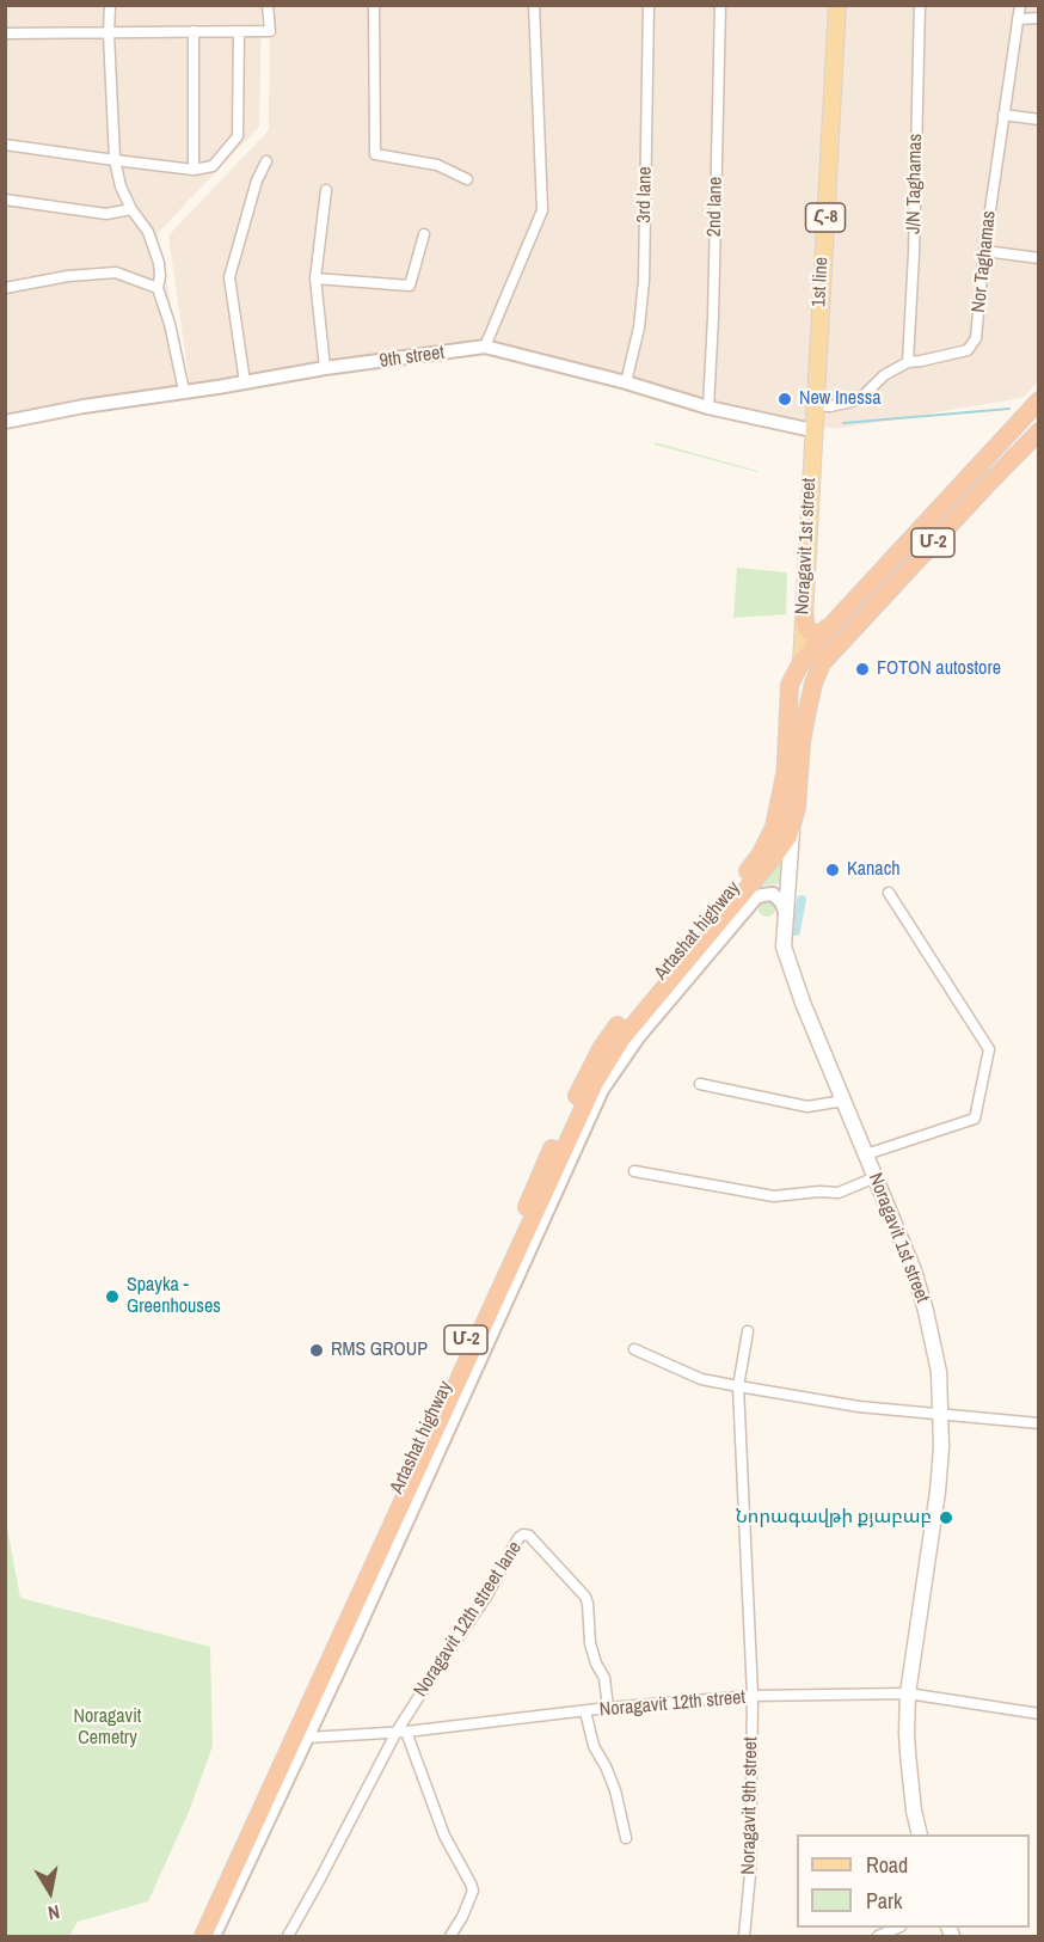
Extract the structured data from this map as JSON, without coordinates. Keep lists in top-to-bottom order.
{
  "streets": {
    "highway": ["Մ-2", "Artashat highway"],
    "main road": ["Հ-8", "1st line", "Noragavit 1st street"],
    "street": [
      "J/N Taghamas",
      "3rd lane",
      "2nd lane",
      "Nor Taghamas",
      "9th street",
      "Noragavit 12th street lane",
      "Noragavit 12th street",
      "Noragavit 9th street"
    ]
  },
  "crossings": [
    ["J/N Taghamas", "Nor Taghamas"],
    ["3rd lane", "9th street"],
    ["2nd lane", "9th street"],
    ["Nor Taghamas", "1st line"],
    ["1st line", "9th street"],
    ["1st line", "Noragavit 1st street"],
    ["9th street", "Noragavit 1st street"],
    ["Մ-2", "Noragavit 1st street"],
    ["Մ-2", "Artashat highway"],
    ["Noragavit 1st street", "Artashat highway"],
    ["Noragavit 1st street", "Noragavit 12th street"],
    ["Artashat highway", "Noragavit 12th street"],
    ["Noragavit 12th street lane", "Noragavit 12th street"],
    ["Noragavit 12th street", "Noragavit 9th street"]
  ],
  "parks": ["Noragavit Cemetry"],
  "places": [
    "New Inessa",
    "FOTON autostore",
    "Kanach",
    "Spayka - Greenhouses",
    "RMS GROUP",
    "Նորագավթի քյաբաբ"
  ],
  "legend": ["Road", "Park"],
  "north": "bottom"
}
